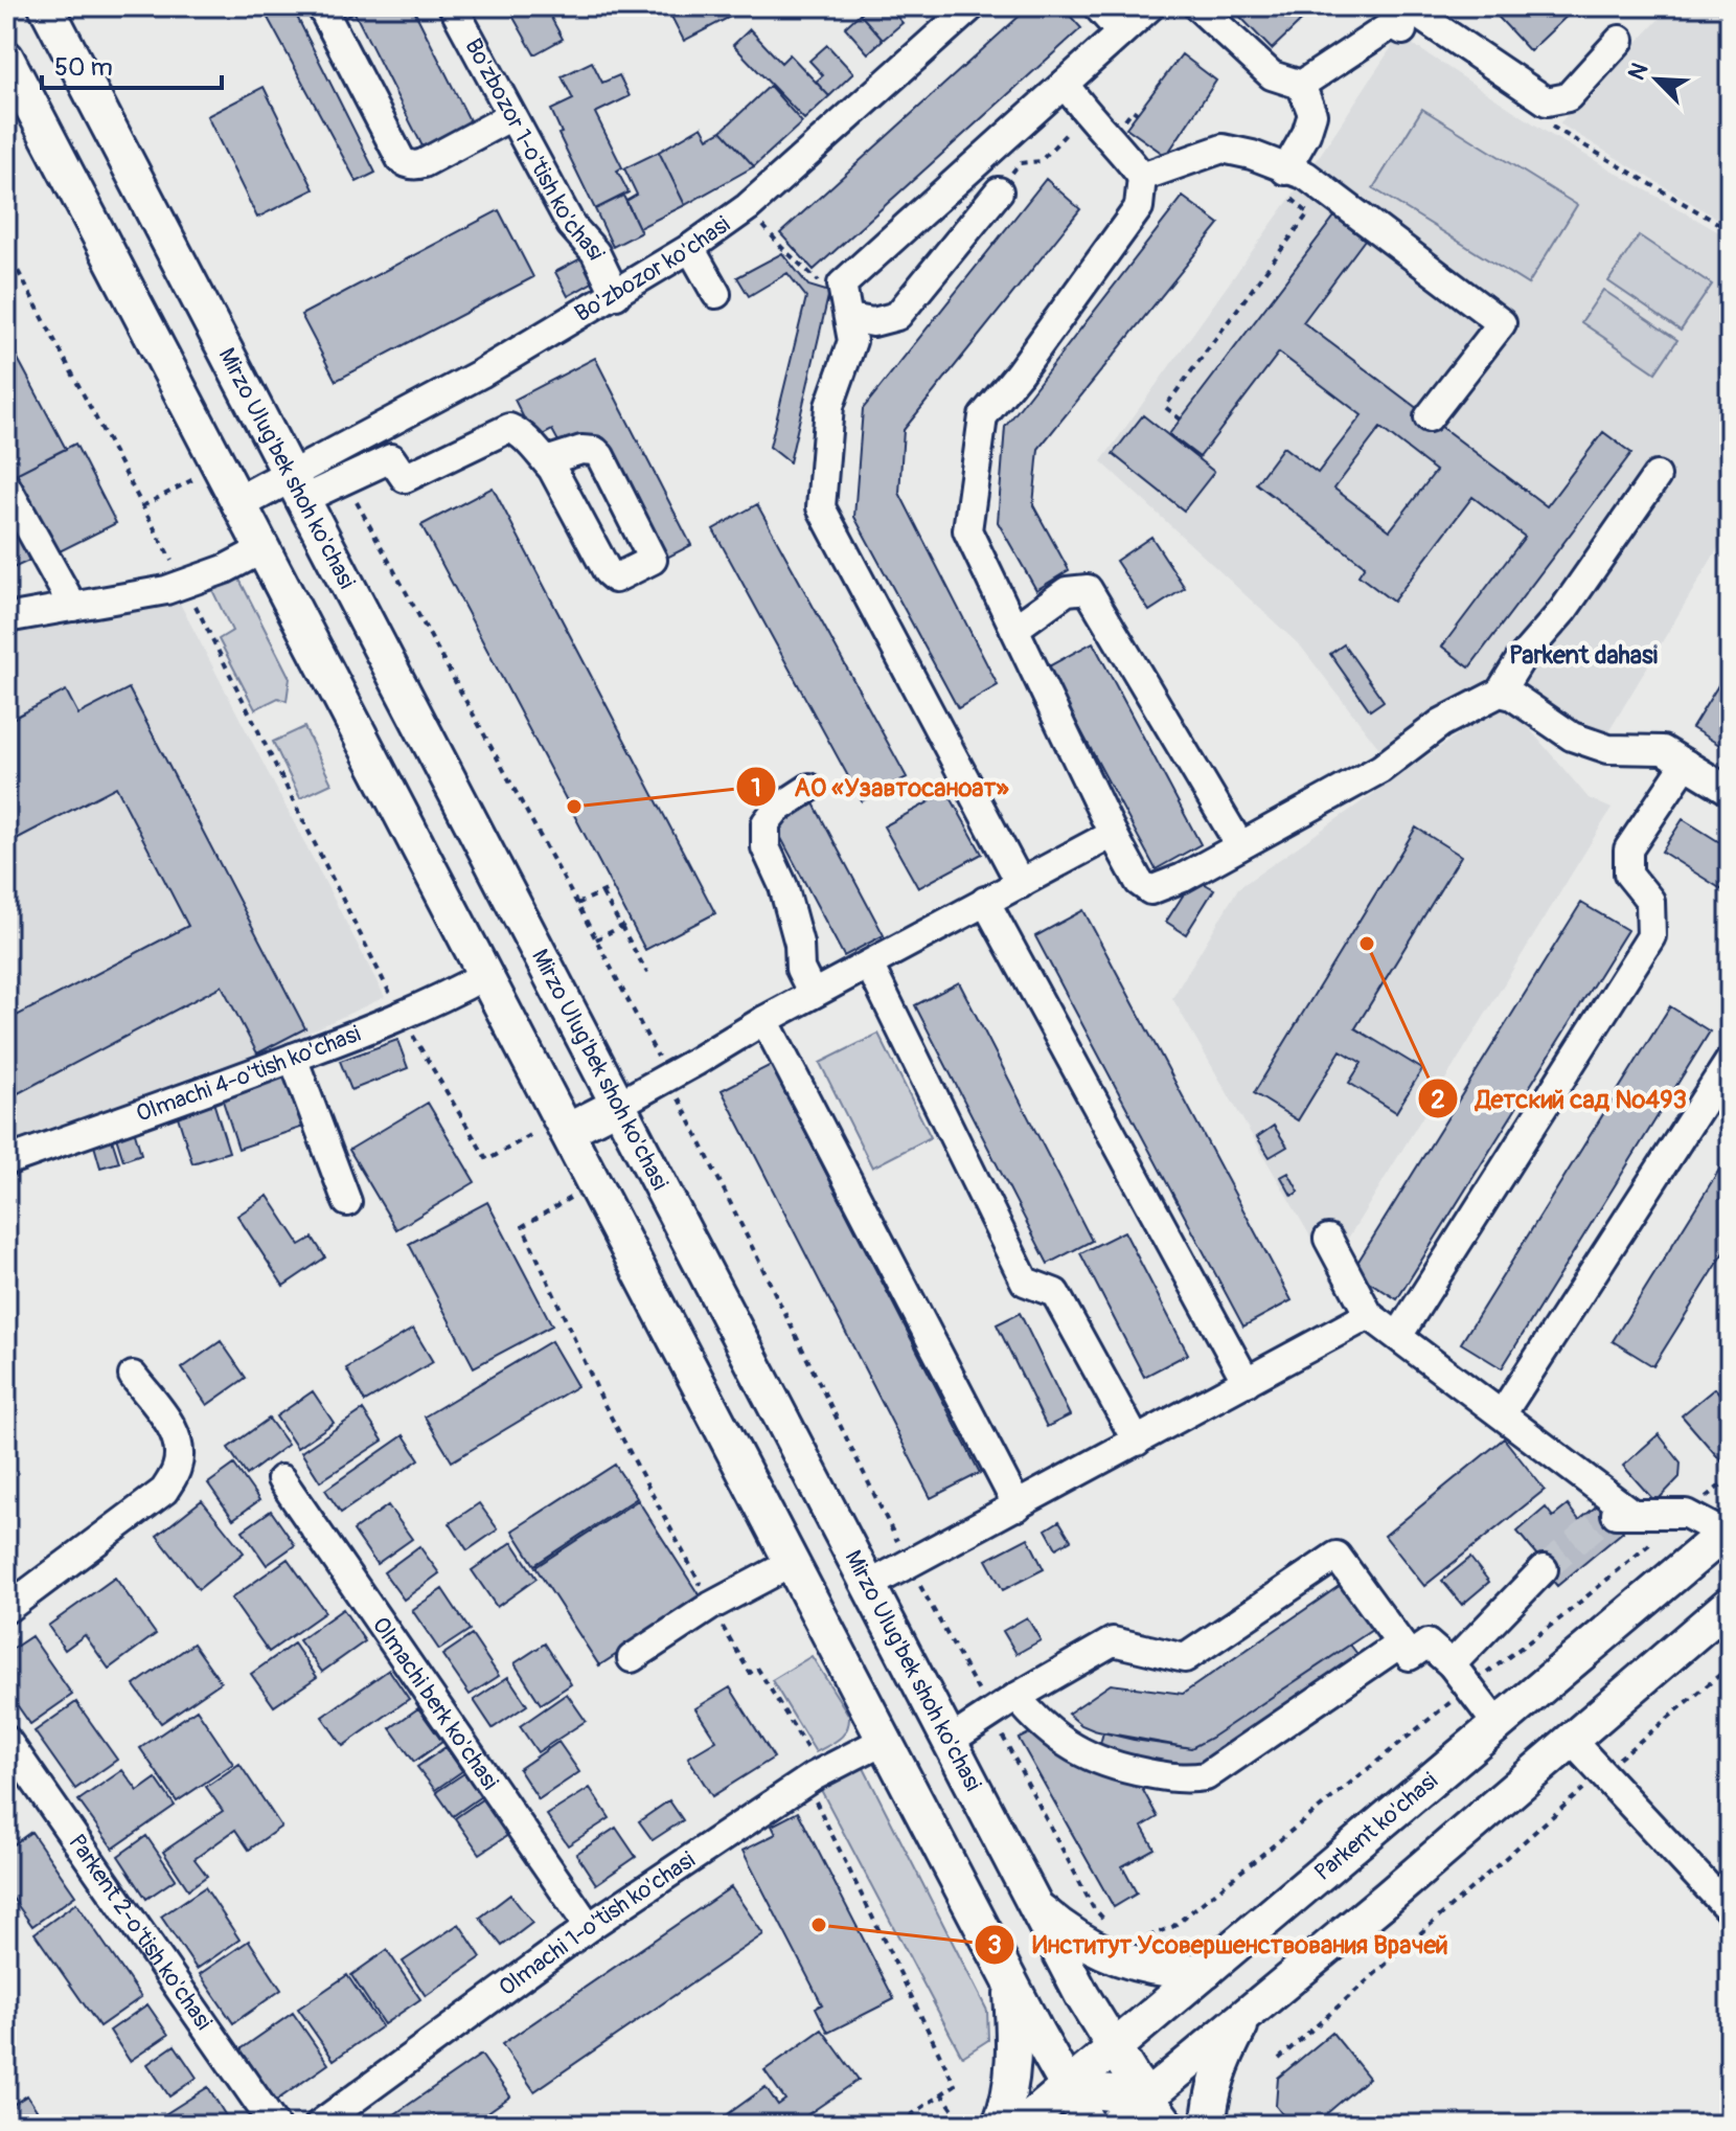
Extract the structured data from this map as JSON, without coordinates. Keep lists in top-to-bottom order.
{
  "streets": {
    "main road": ["Mirzo Ulug'bek shoh ko'chasi", "Parkent ko'chasi"],
    "street": [
      "Bo'zbozor 1-o'tish ko'chasi",
      "Bo'zbozor ko'chasi",
      "Olmachi 4-o'tish ko'chasi",
      "Olmachi berk ko'chasi",
      "Olmachi 1-o'tish ko'chasi",
      "Parkent 2-o'tish ko'chasi"
    ]
  },
  "crossings": [
    ["Bo'zbozor 1-o'tish ko'chasi", "Bo'zbozor ko'chasi"],
    ["Bo'zbozor ko'chasi", "Mirzo Ulug'bek shoh ko'chasi"],
    ["Mirzo Ulug'bek shoh ko'chasi", "Parkent ko'chasi"],
    ["Olmachi berk ko'chasi", "Olmachi 1-o'tish ko'chasi"]
  ],
  "districts": ["Parkent dahasi"],
  "places": ["АО «Узавтосаноат»", "Детский сад №493", "Институт Усовершенствования Врачей"],
  "scale_bar": "50 m",
  "north": "top left"
}
